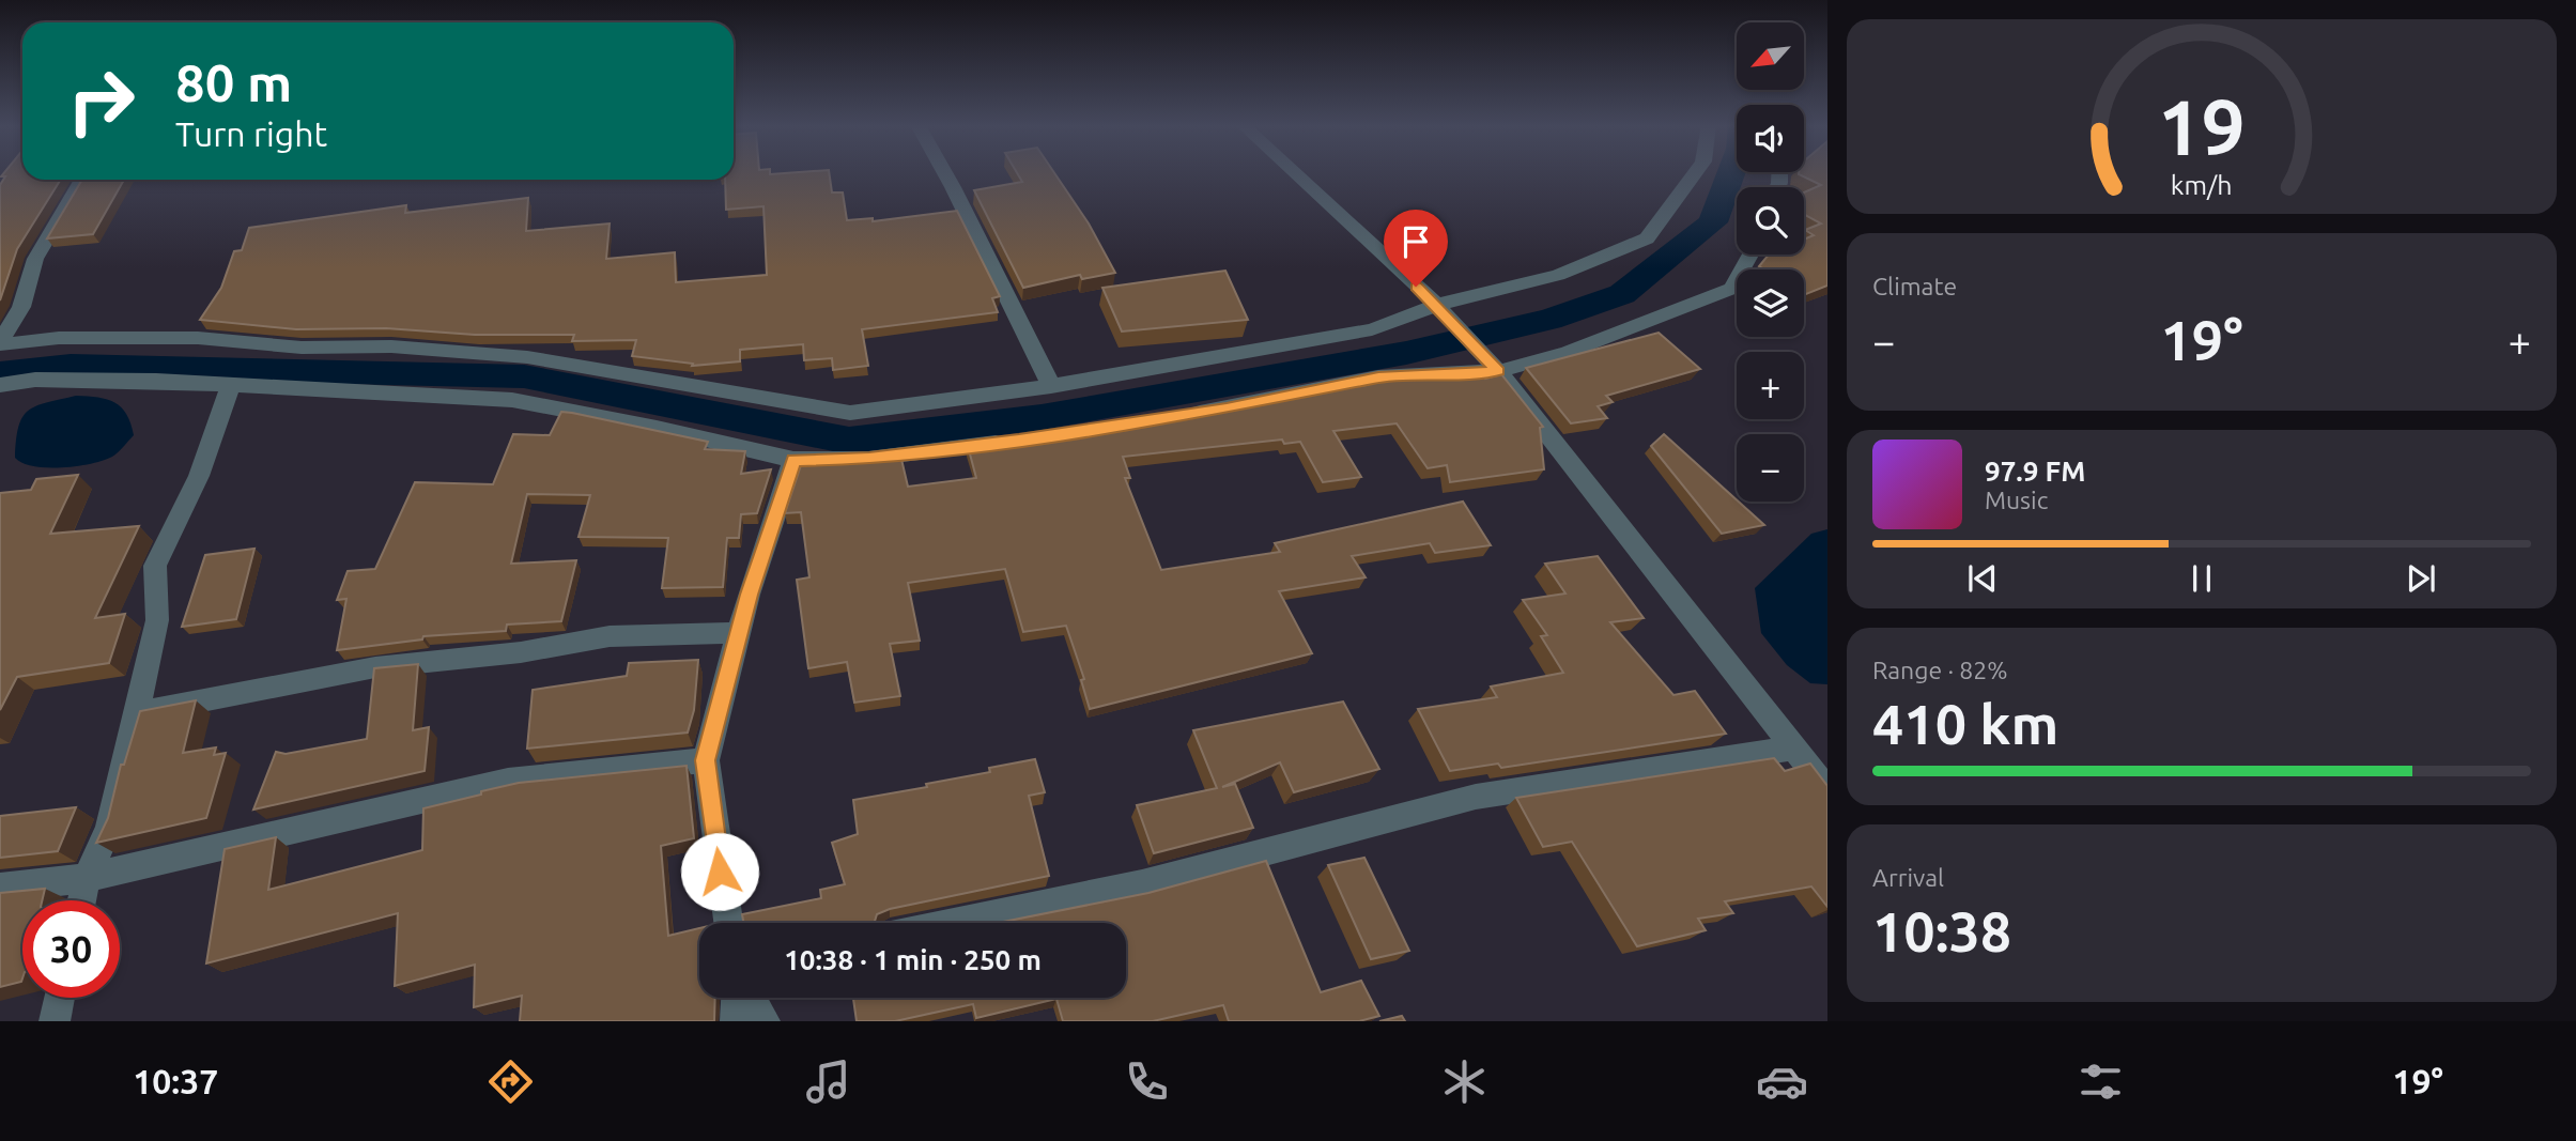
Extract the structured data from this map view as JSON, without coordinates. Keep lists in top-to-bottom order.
{
  "north": "bottom left",
  "page": {
    "map_buttons": ["+", "−"],
    "turn": ["80 m", "Turn right"],
    "tile": [
      "Climate",
      ["Range · 82%", "410 km"],
      ["Arrival", "10:38"]
    ],
    "heat": ["−", "19°", "+"],
    "song": ["97.9 FM", "Music"],
    "limit": "30",
    "trip": "10:38 · 1 min · 250 m",
    "tabs": ["10:37", "19°"],
    "gauge": ["19", "km/h"]
  }
}
